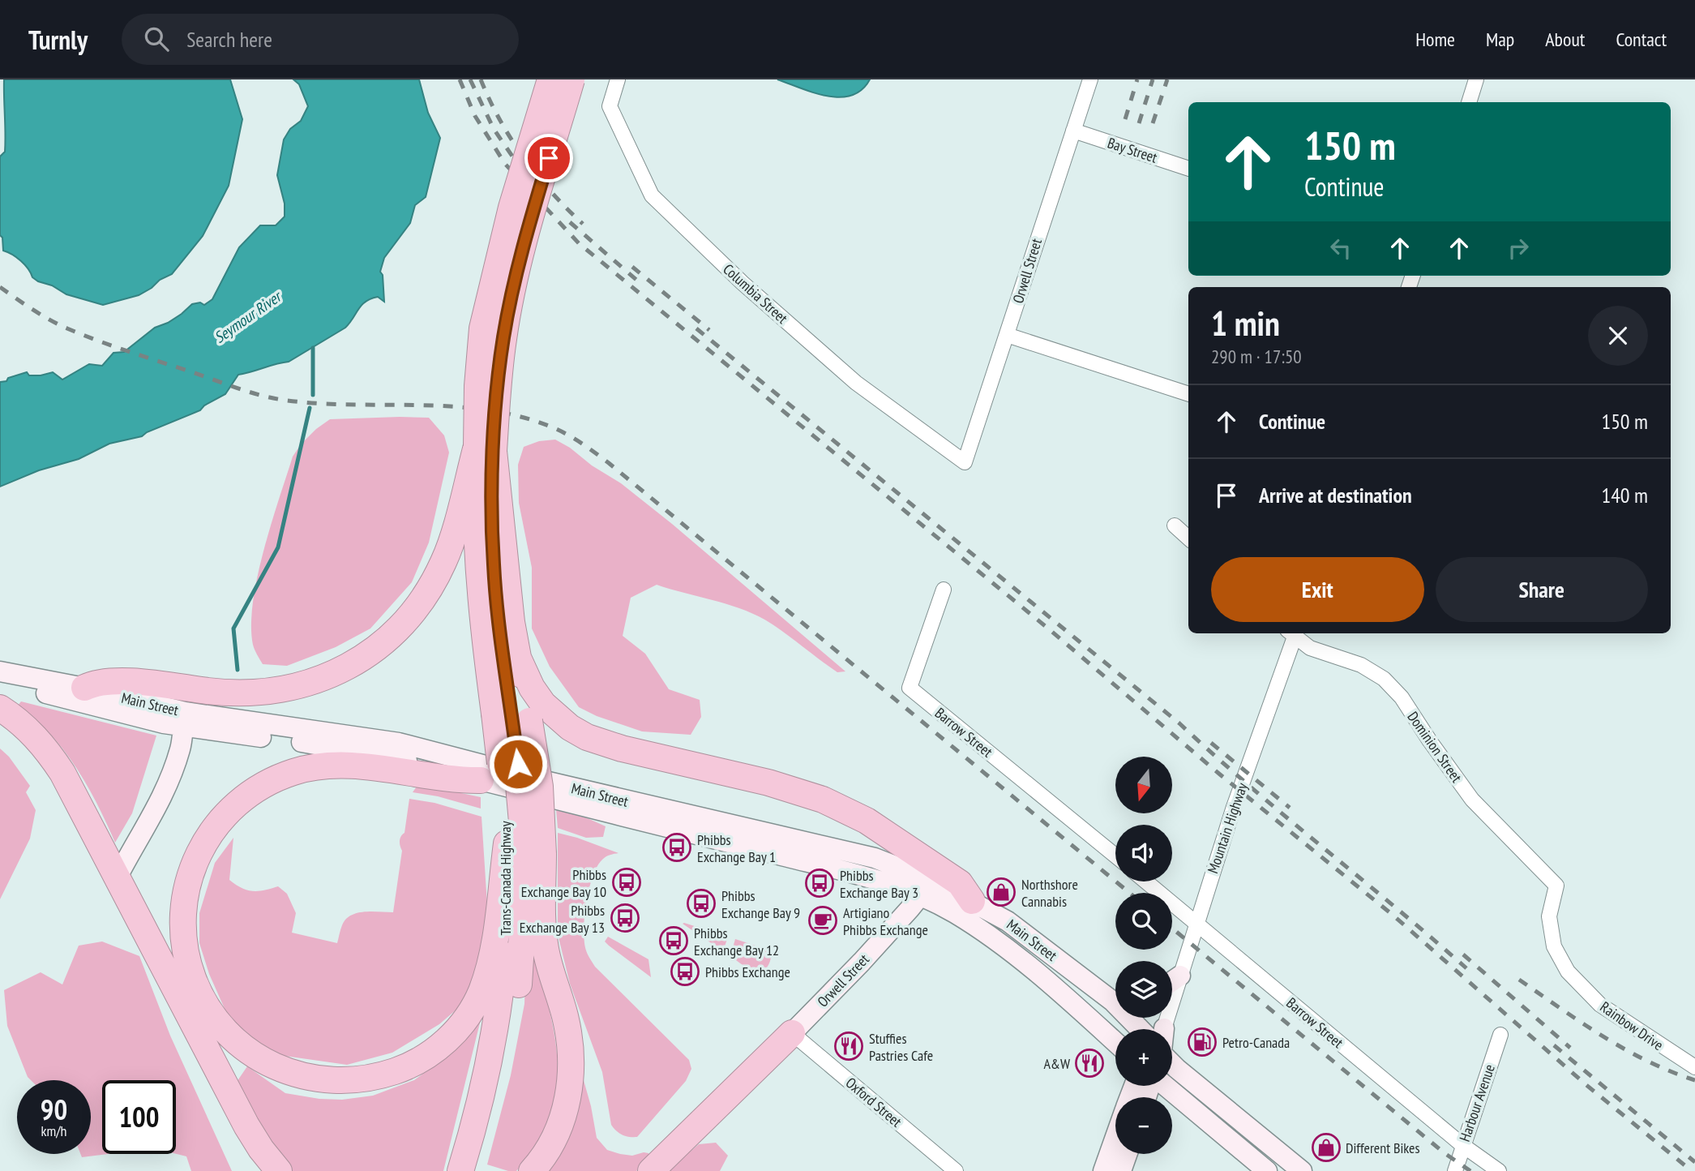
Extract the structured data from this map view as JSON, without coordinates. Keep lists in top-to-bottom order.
{
  "streets": {
    "highway": ["Trans-Canada Highway"],
    "main road": ["Orwell Street", "Main Street"],
    "street": [
      "Bay Street",
      "Columbia Street",
      "Barrow Street",
      "Dominion Street",
      "Mountain Highway",
      "Rainbow Drive",
      "Oxford Street",
      "Harbour Avenue"
    ]
  },
  "crossings": [
    ["Bay Street", "Orwell Street"],
    ["Orwell Street", "Columbia Street"],
    ["Orwell Street", "Main Street"],
    ["Orwell Street", "Oxford Street"],
    ["Barrow Street", "Mountain Highway"],
    ["Barrow Street", "Harbour Avenue"],
    ["Dominion Street", "Rainbow Drive"]
  ],
  "water": ["Seymour River"],
  "places": {
    "bus stop": [
      "Phibbs Exchange Bay 1",
      "Phibbs Exchange Bay 10",
      "Phibbs Exchange Bay 3",
      "Phibbs Exchange Bay 9",
      "Phibbs Exchange Bay 13",
      "Phibbs Exchange Bay 12",
      "Phibbs Exchange"
    ],
    "shop": ["Northshore Cannabis", "Different Bikes"],
    "cafe": ["Artigiano Phibbs Exchange"],
    "fuel station": ["Petro-Canada"],
    "restaurant": ["Stuffies Pastries Cafe", "A&W"]
  },
  "north": "bottom",
  "page": {
    "header": "Turnly",
    "search": "Search here",
    "nav": [
      "Home",
      "Map",
      "About",
      "Contact"
    ],
    "turn": ["150 m", "Continue"],
    "heading": ["1 min", "290 m · 17:50"],
    "list": [
      {
        "name": "Continue",
        "value": "150 m"
      },
      {
        "name": "Arrive at destination",
        "value": "140 m"
      }
    ],
    "buttons": ["Exit", "Share"],
    "map_buttons": ["+", "−"],
    "speed": "90 km/h",
    "limit": "100"
  }
}
